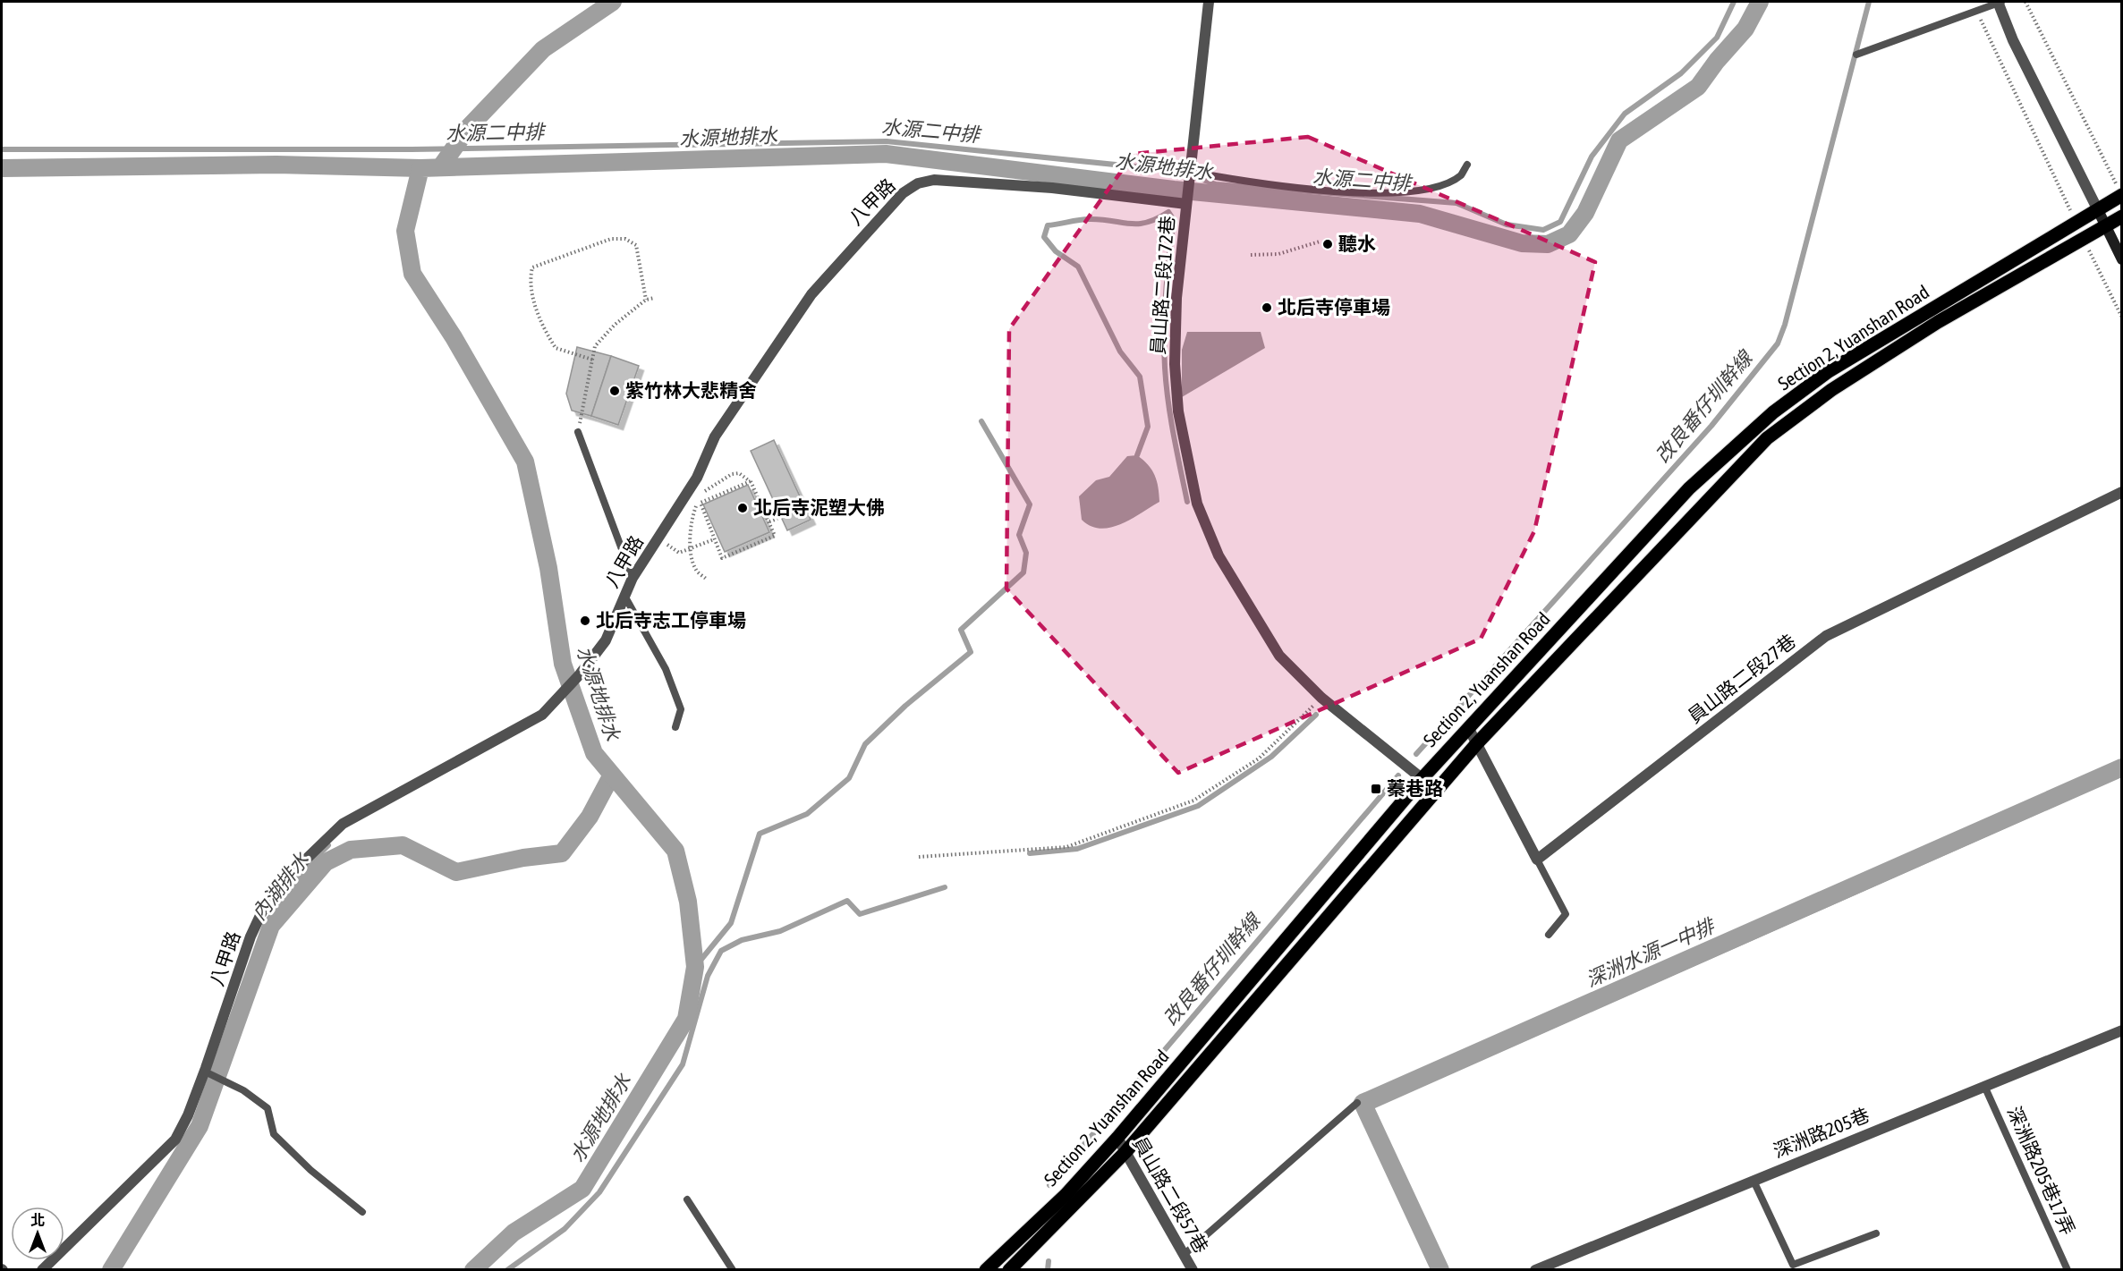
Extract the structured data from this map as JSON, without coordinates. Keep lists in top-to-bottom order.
{
  "streets": {
    "main road": ["Section 2, Yuanshan Road"],
    "street": [
      "八甲路",
      "員山路二段172巷",
      "員山路二段27巷",
      "深洲路205巷",
      "員山路二段57巷"
    ],
    "lane": ["深洲路205巷17弄"]
  },
  "crossings": [
    ["八甲路", "員山路二段172巷"],
    ["員山路二段172巷", "Section 2, Yuanshan Road"],
    ["Section 2, Yuanshan Road", "員山路二段57巷"],
    ["深洲路205巷", "深洲路205巷17弄"]
  ],
  "water": [
    "水源二中排",
    "水源地排水",
    "改良番仔圳幹線",
    "內湖排水",
    "深洲水源一中排"
  ],
  "places": {
    "other": [
      "聽水",
      "北后寺停車場",
      "紫竹林大悲精舍",
      "北后寺泥塑大佛",
      "北后寺志工停車場"
    ],
    "transit": ["蓁巷路"]
  },
  "north": "top"
}
